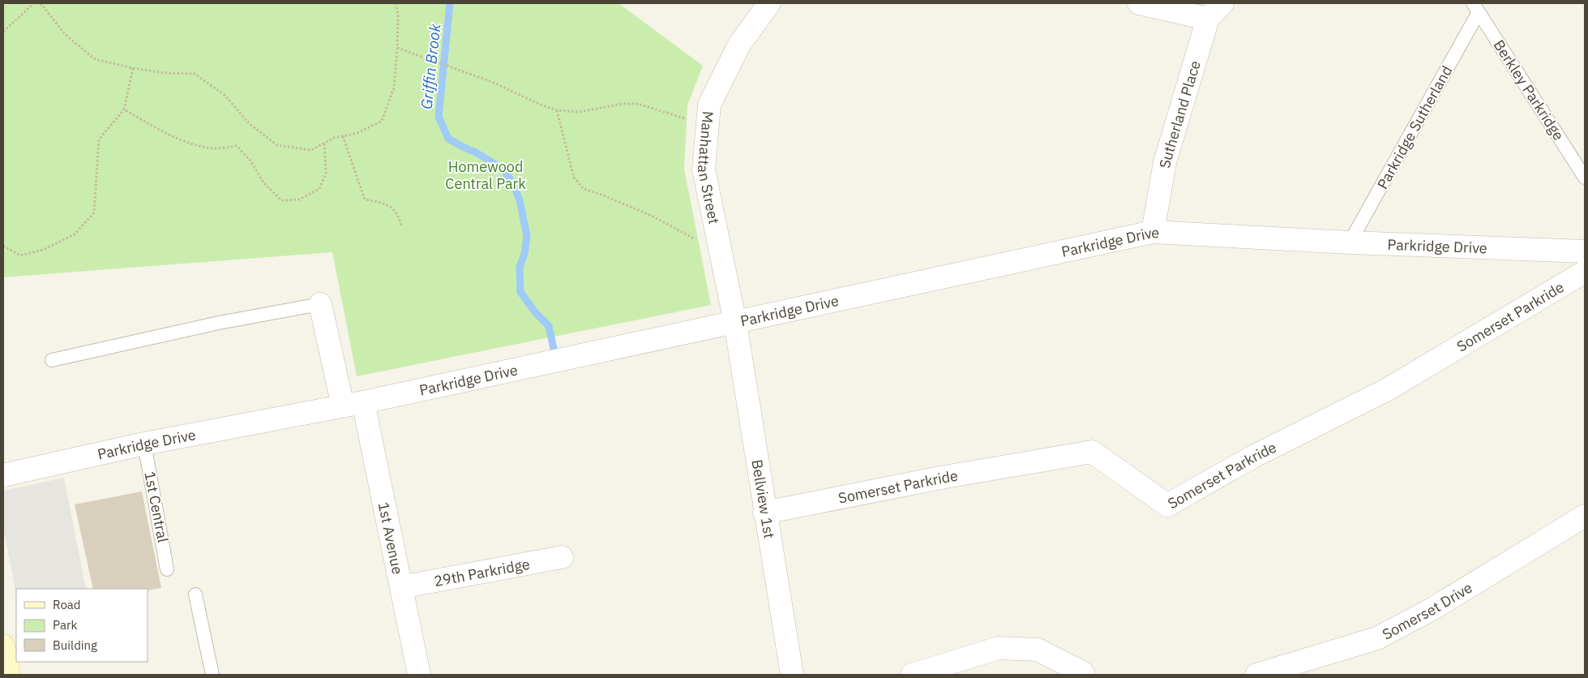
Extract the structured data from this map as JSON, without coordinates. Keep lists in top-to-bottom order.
{
  "streets": {
    "street": [
      "Sutherland Place",
      "Manhattan Street",
      "Parkridge Drive",
      "Somerset Parkride",
      "Bellview 1st",
      "1st Avenue",
      "29th Parkridge",
      "Somerset Drive"
    ],
    "lane": ["Berkley Parkridge", "Parkridge Sutherland", "1st Central"]
  },
  "crossings": [
    ["Berkley Parkridge", "Parkridge Sutherland"],
    ["Sutherland Place", "Parkridge Drive"],
    ["Parkridge Sutherland", "Parkridge Drive"],
    ["Manhattan Street", "Parkridge Drive"],
    ["Manhattan Street", "Bellview 1st"],
    ["Parkridge Drive", "Bellview 1st"],
    ["Parkridge Drive", "1st Central"],
    ["Parkridge Drive", "1st Avenue"],
    ["Somerset Parkride", "Bellview 1st"],
    ["1st Avenue", "29th Parkridge"]
  ],
  "water": ["Griffin Brook"],
  "parks": ["Homewood Central Park"],
  "legend": ["Road", "Park", "Building"]
}
